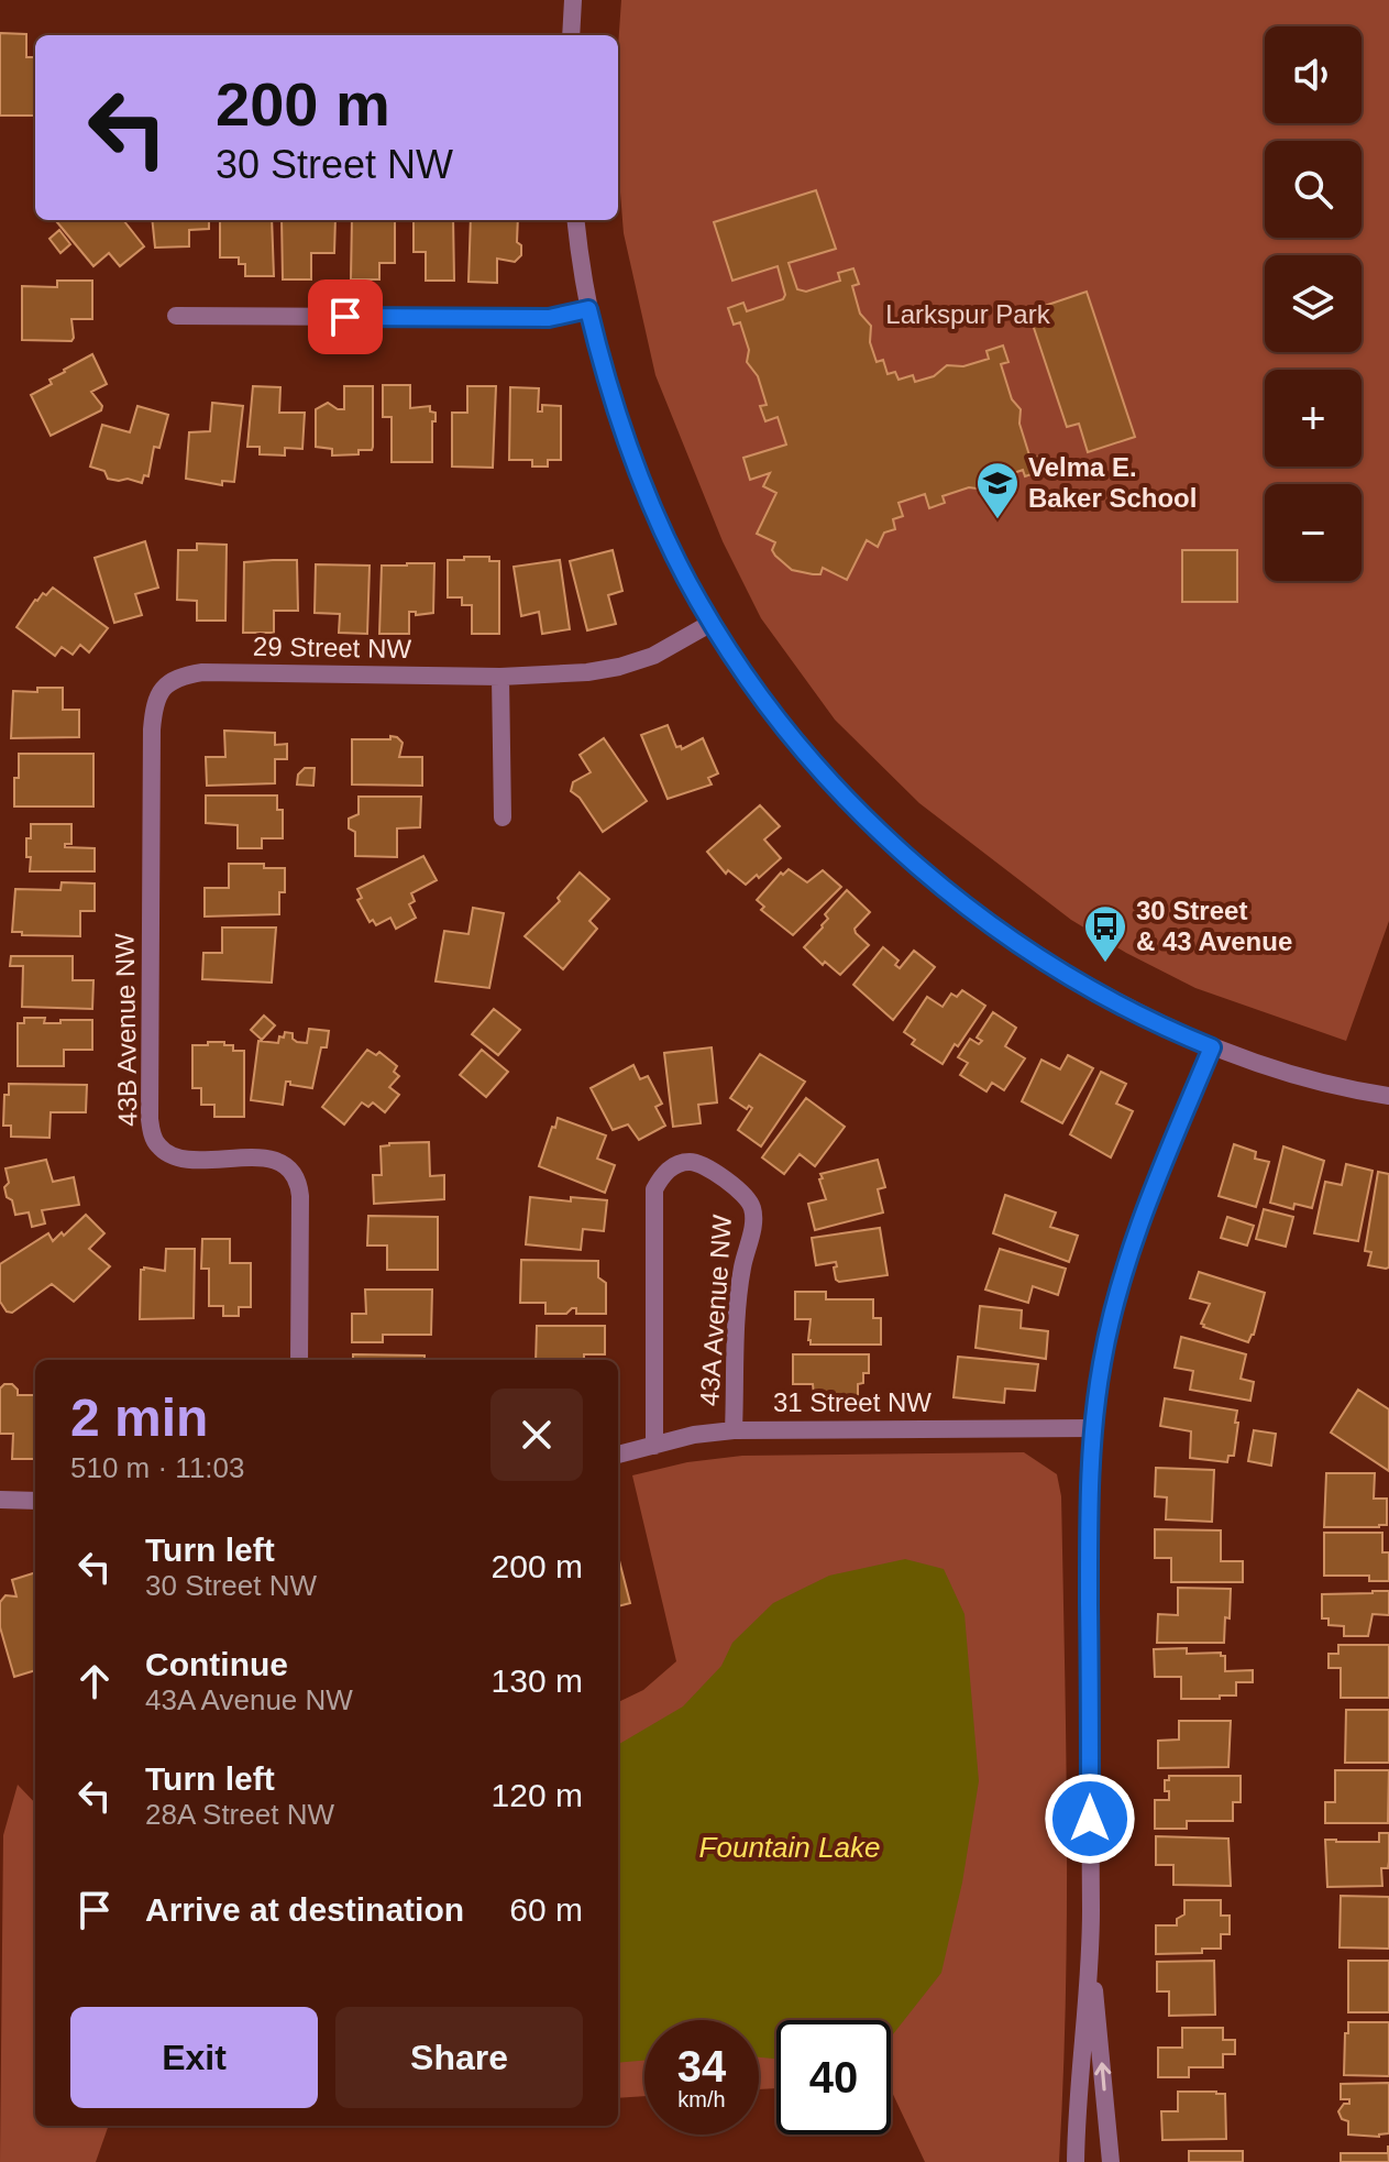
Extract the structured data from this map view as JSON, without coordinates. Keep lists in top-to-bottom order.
{
  "streets": {
    "street": [
      "29 Street NW",
      "43B Avenue NW",
      "43A Avenue NW",
      "31 Street NW"
    ]
  },
  "crossings": [
    ["29 Street NW", "43B Avenue NW"],
    ["43A Avenue NW", "31 Street NW"]
  ],
  "water": ["Fountain Lake"],
  "parks": ["Larkspur Park"],
  "places": {
    "school or university": ["Velma E. Baker School"],
    "bus stop": ["30 Street & 43 Avenue"]
  },
  "page": {
    "map_buttons": ["+", "−"],
    "turn": ["200 m", "30 Street NW"],
    "heading": ["2 min", "510 m · 11:03"],
    "list": [
      {
        "name": "Turn left",
        "note": "30 Street NW",
        "value": "200 m"
      },
      {
        "name": "Continue",
        "note": "43A Avenue NW",
        "value": "130 m"
      },
      {
        "name": "Turn left",
        "note": "28A Street NW",
        "value": "120 m"
      },
      {
        "name": "Arrive at destination",
        "value": "60 m"
      }
    ],
    "buttons": ["Exit", "Share"],
    "speed": "34 km/h",
    "limit": "40"
  }
}
